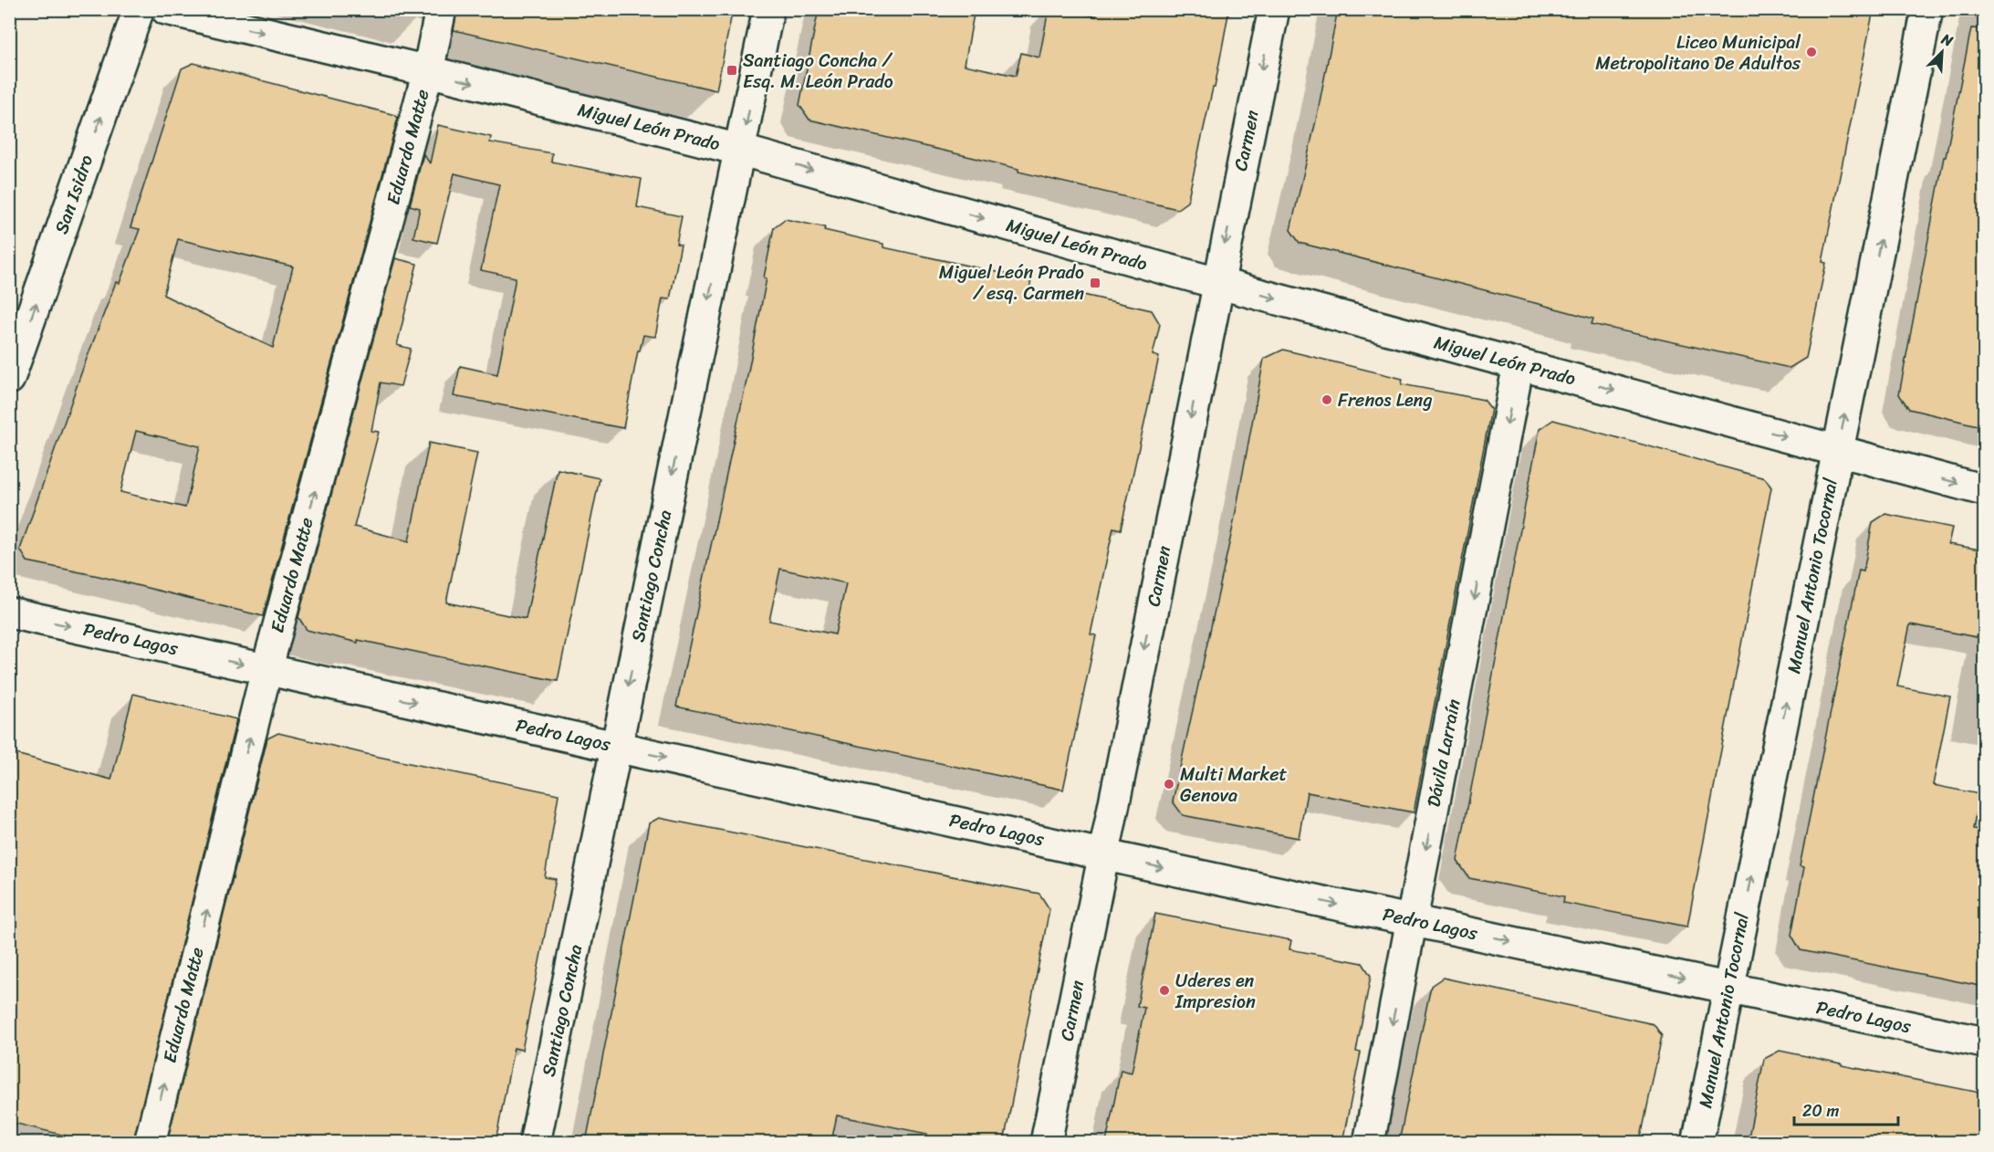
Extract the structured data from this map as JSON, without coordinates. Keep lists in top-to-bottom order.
{
  "streets": {
    "street": [
      "Miguel León Prado",
      "Carmen",
      "Eduardo Matte",
      "San Isidro",
      "Santiago Concha",
      "Manuel Antonio Tocornal",
      "Pedro Lagos",
      "Dávila Larraín"
    ]
  },
  "crossings": [
    ["Miguel León Prado", "Carmen"],
    ["Miguel León Prado", "Eduardo Matte"],
    ["Miguel León Prado", "Santiago Concha"],
    ["Miguel León Prado", "Manuel Antonio Tocornal"],
    ["Miguel León Prado", "Dávila Larraín"],
    ["Carmen", "Pedro Lagos"],
    ["Eduardo Matte", "Pedro Lagos"],
    ["Santiago Concha", "Pedro Lagos"],
    ["Manuel Antonio Tocornal", "Pedro Lagos"],
    ["Pedro Lagos", "Dávila Larraín"]
  ],
  "one_way": [
    "Miguel León Prado",
    "Carmen",
    "Eduardo Matte",
    "San Isidro",
    "Santiago Concha",
    "Manuel Antonio Tocornal",
    "Pedro Lagos",
    "Dávila Larraín"
  ],
  "places": {
    "other": [
      "Liceo Municipal Metropolitano De Adultos",
      "Frenos Leng",
      "Multi Market Genova",
      "Uderes en Impresion"
    ],
    "transit": ["Santiago Concha / Esq. M. León Prado", "Miguel León Prado / esq. Carmen"]
  },
  "scale_bar": "20 m",
  "north": "top right"
}
